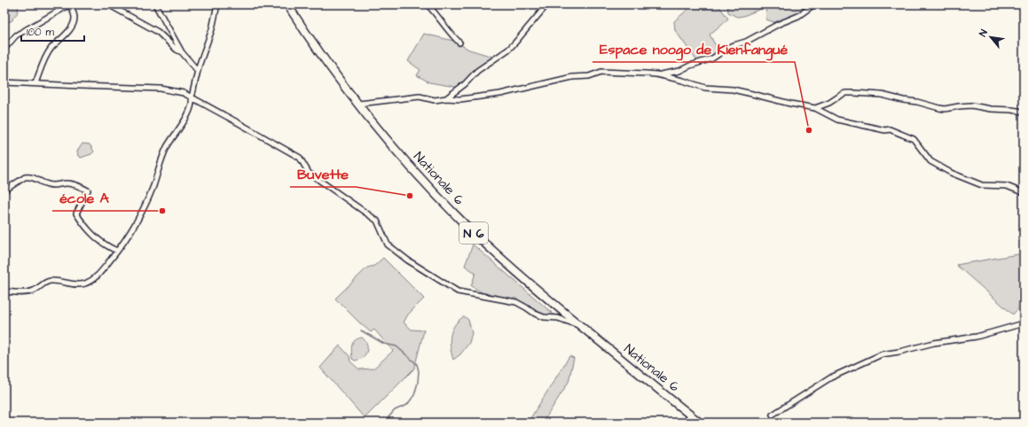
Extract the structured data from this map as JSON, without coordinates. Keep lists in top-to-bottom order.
{
  "streets": {
    "main road": ["Nationale 6", "N 6"]
  },
  "places": ["Espace noogo de Kienfangué", "Buvette", "école A"],
  "scale_bar": "100 m",
  "north": "top left"
}
